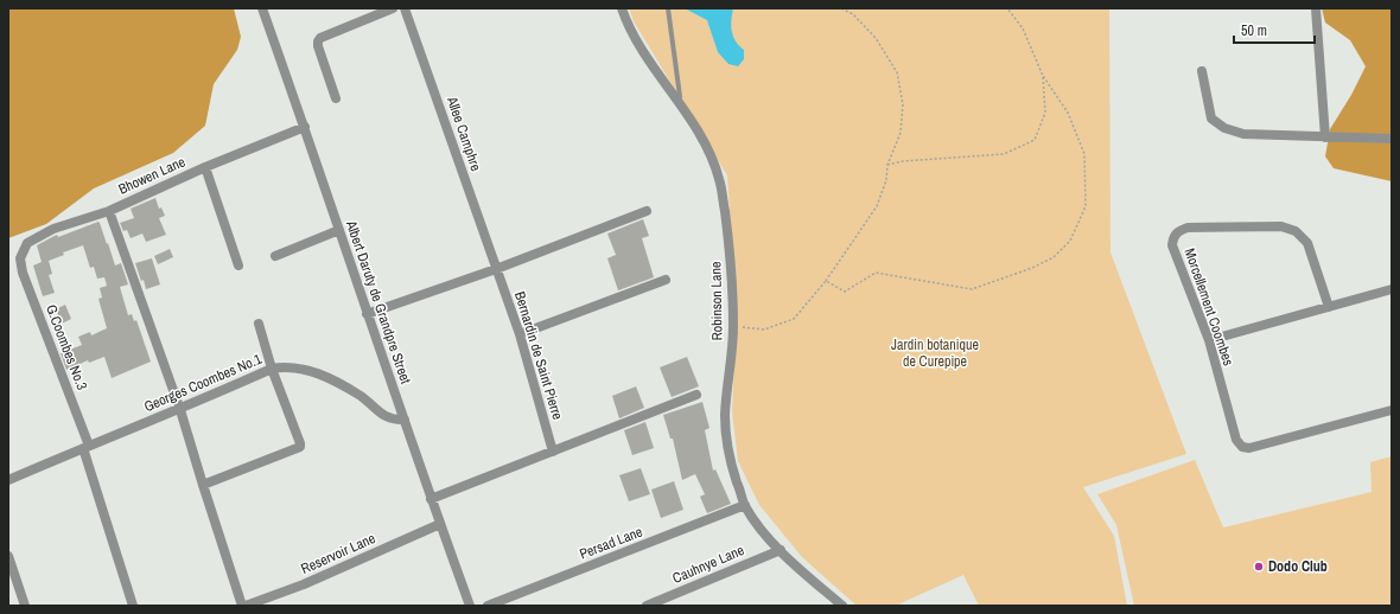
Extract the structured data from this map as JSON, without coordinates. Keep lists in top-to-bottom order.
{
  "streets": {
    "street": [
      "Allee Camphre",
      "Bhowen Lane",
      "Robinson Lane",
      "Albert Daruty de Grandpre Street",
      "Morcellement Coombes",
      "G.Coombes No.3",
      "Bernardin de Saint Pierre",
      "Georges Coombes No.1",
      "Persad Lane",
      "Reservoir Lane",
      "Cauhnye Lane"
    ]
  },
  "crossings": [
    ["Allee Camphre", "Bernardin de Saint Pierre"],
    ["Bhowen Lane", "Albert Daruty de Grandpre Street"],
    ["Bhowen Lane", "G.Coombes No.3"],
    ["Robinson Lane", "Persad Lane"],
    ["Robinson Lane", "Cauhnye Lane"],
    ["Albert Daruty de Grandpre Street", "Georges Coombes No.1"],
    ["Albert Daruty de Grandpre Street", "Reservoir Lane"],
    ["G.Coombes No.3", "Georges Coombes No.1"]
  ],
  "parks": ["Jardin botanique de Curepipe"],
  "places": ["Dodo Club"],
  "scale_bar": "50 m"
}
